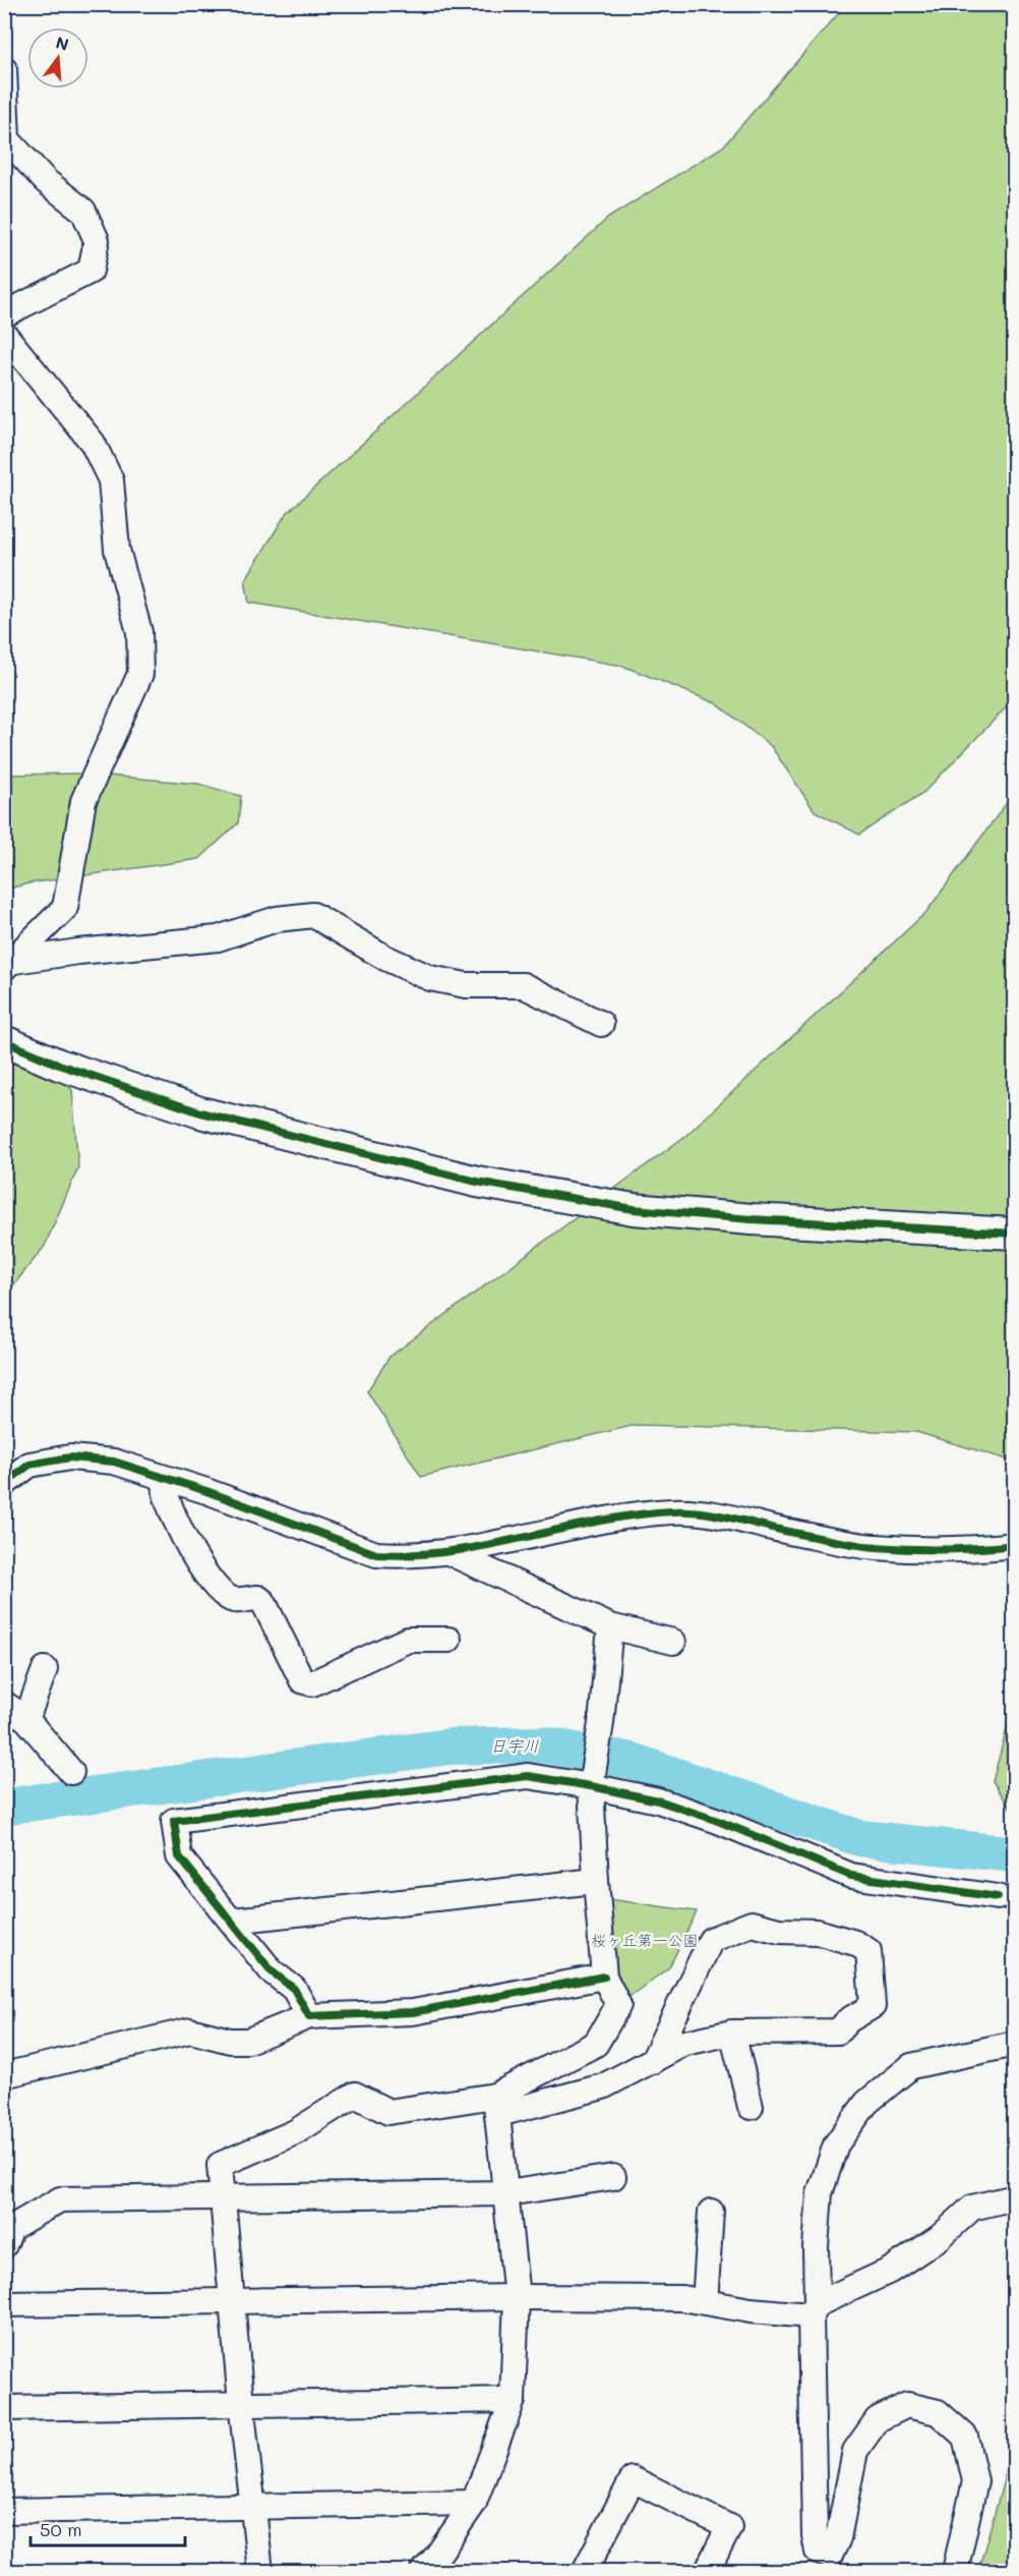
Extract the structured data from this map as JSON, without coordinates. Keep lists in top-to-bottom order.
{
  "water": ["日宇川"],
  "parks": ["桜ヶ丘第一公園"],
  "scale_bar": "50 m",
  "north": "top"
}
